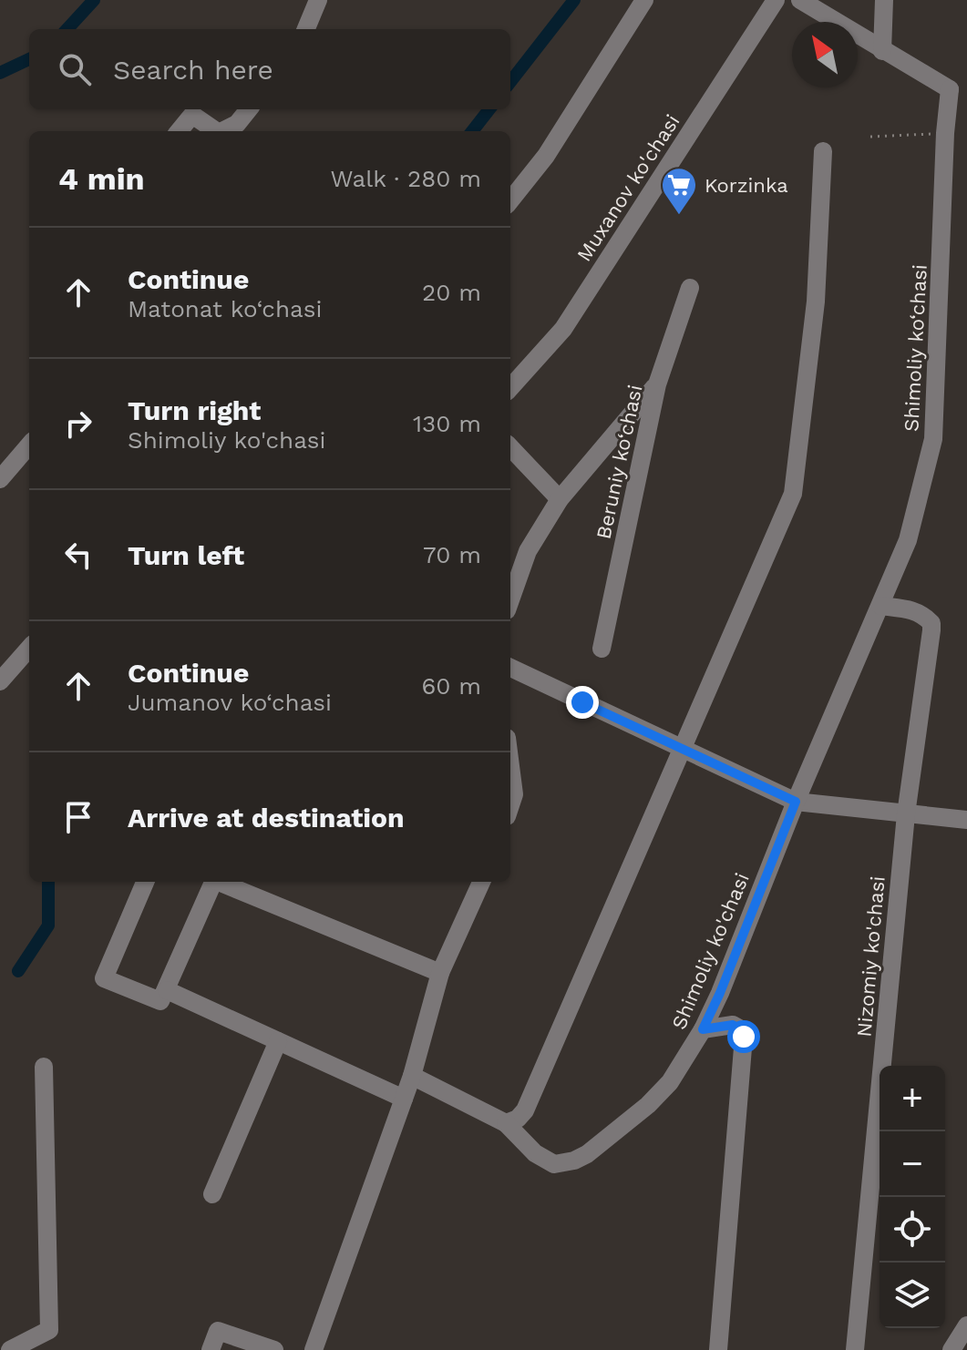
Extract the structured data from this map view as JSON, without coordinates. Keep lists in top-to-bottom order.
{
  "streets": {
    "street": [
      "Muxanov ko'chasi",
      "Shimoliy ko‘chasi",
      "Beruniy ko‘chasi",
      "Shimoliy ko'chasi",
      "Nizomiy ko'chasi"
    ]
  },
  "crossings": [
    ["Shimoliy ko‘chasi", "Shimoliy ko'chasi"],
    ["Shimoliy ko‘chasi", "Nizomiy ko'chasi"]
  ],
  "places": {
    "supermarket": ["Korzinka"]
  },
  "north": "top left",
  "page": {
    "search": "Search here",
    "heading": ["4 min", "Walk · 280 m"],
    "list": [
      ["Continue", "Matonat ko‘chasi", "20 m"],
      ["Turn right", "Shimoliy ko'chasi", "130 m"],
      ["Turn left", "70 m"],
      ["Continue", "Jumanov ko‘chasi", "60 m"],
      "Arrive at destination"
    ],
    "map_buttons": ["+", "−"]
  }
}
